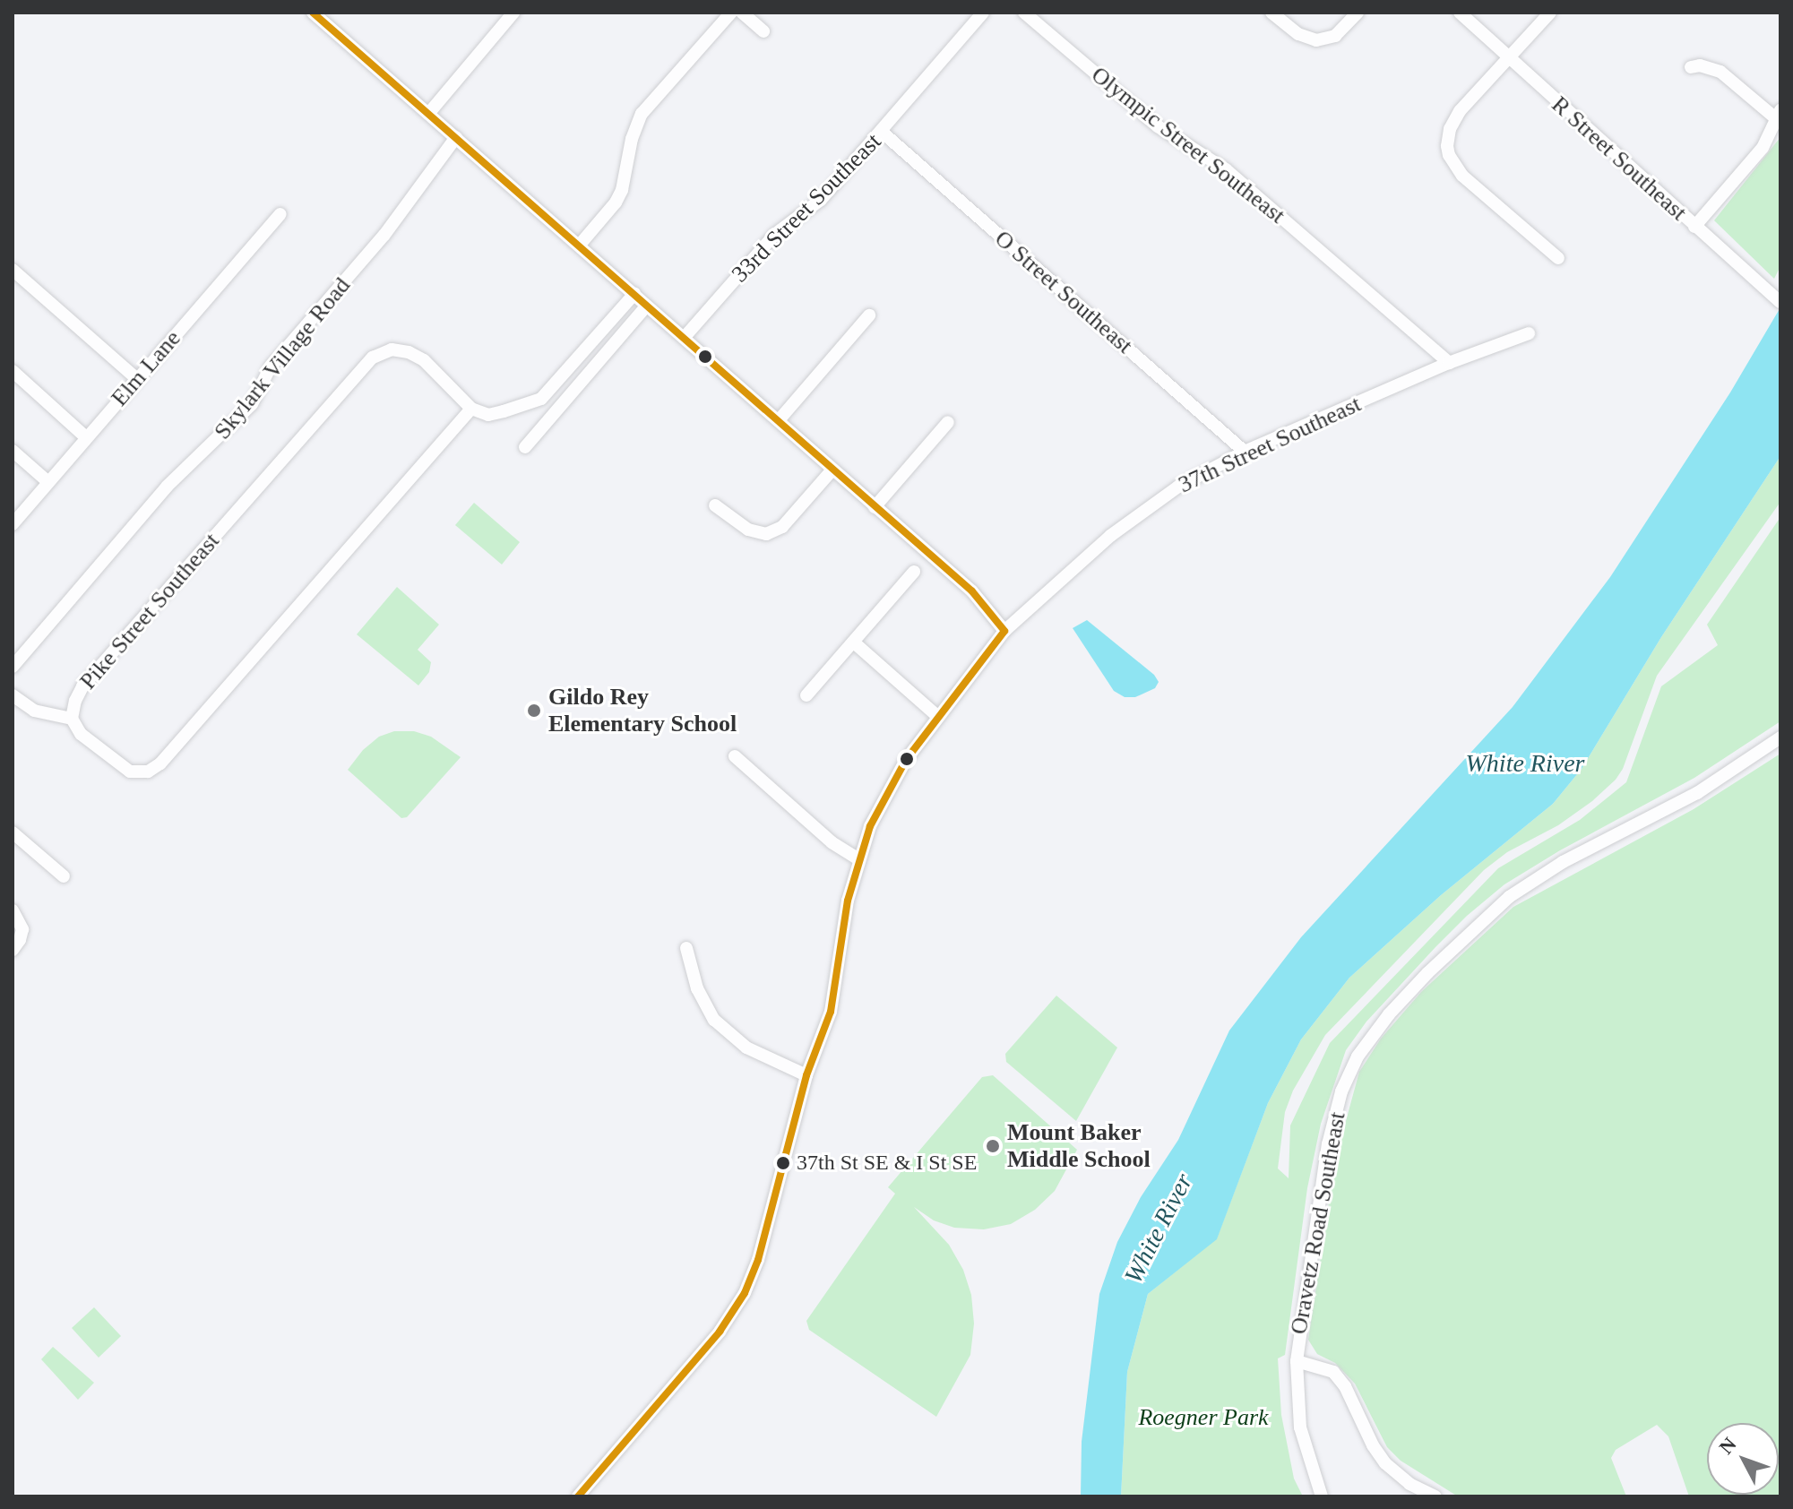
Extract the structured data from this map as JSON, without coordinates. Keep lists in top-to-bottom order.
{
  "streets": {
    "street": [
      "Olympic Street Southeast",
      "R Street Southeast",
      "33rd Street Southeast",
      "O Street Southeast",
      "Skylark Village Road",
      "Elm Lane",
      "37th Street Southeast",
      "Pike Street Southeast",
      "Oravetz Road Southeast"
    ]
  },
  "crossings": [
    ["Olympic Street Southeast", "37th Street Southeast"],
    ["33rd Street Southeast", "O Street Southeast"],
    ["O Street Southeast", "37th Street Southeast"]
  ],
  "water": ["White River"],
  "parks": ["Roegner Park"],
  "places": ["Gildo Rey Elementary School", "Mount Baker Middle School", "37th St SE & I St SE"],
  "north": "top left"
}
